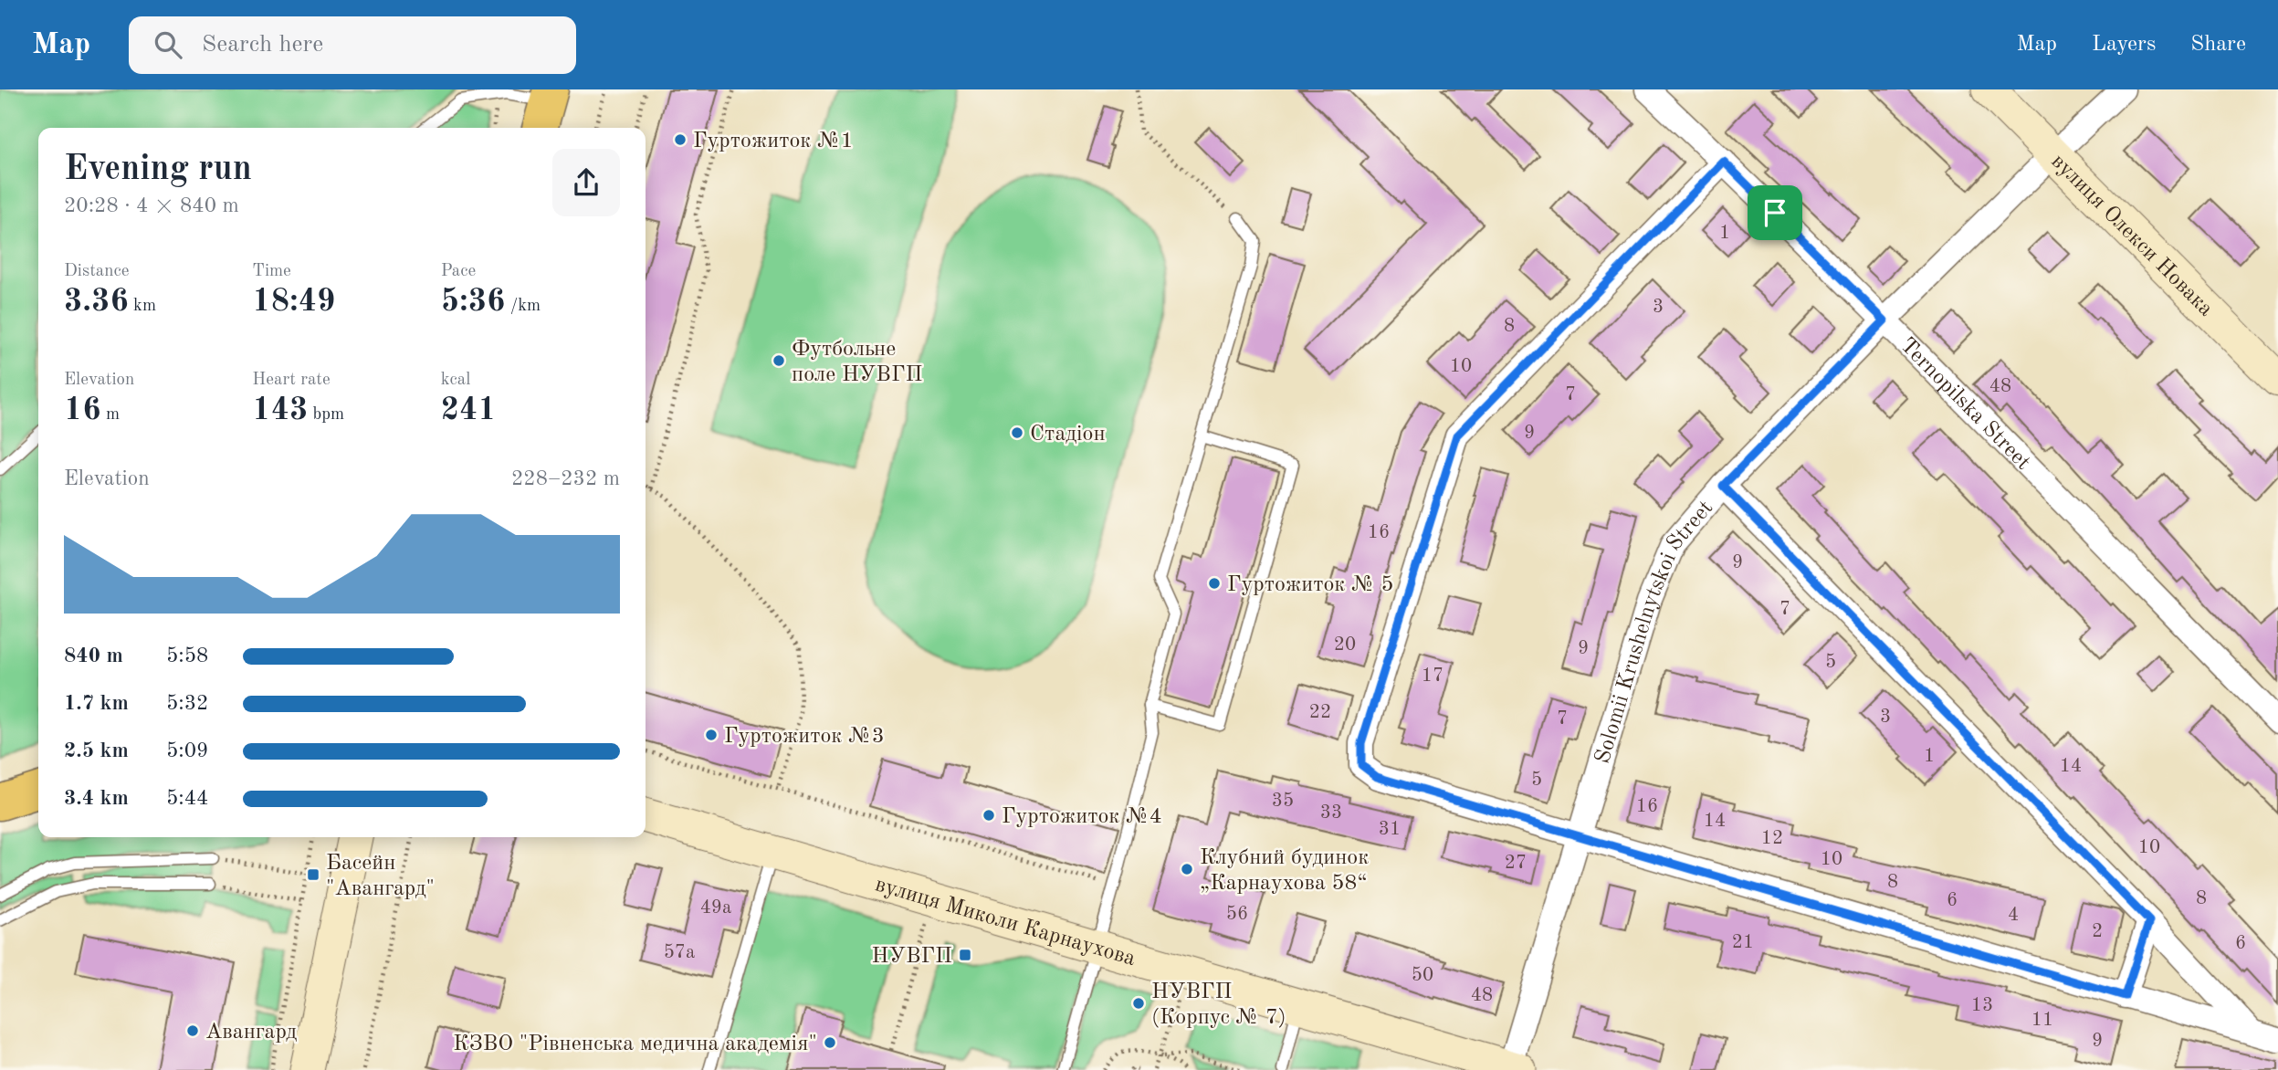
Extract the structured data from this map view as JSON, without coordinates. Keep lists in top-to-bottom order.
{
  "streets": {
    "main road": ["вулиця Олекси Новака", "вулиця Миколи Карнаухова"],
    "street": ["Ternopilska Street", "Solomii Krushelnytskoi Street"]
  },
  "crossings": [
    ["вулиця Олекси Новака", "Solomii Krushelnytskoi Street"],
    ["Ternopilska Street", "Solomii Krushelnytskoi Street"],
    ["Solomii Krushelnytskoi Street", "вулиця Миколи Карнаухова"]
  ],
  "places": {
    "other": [
      "Гуртожиток №1",
      "Футбольне поле НУВГП",
      "Стадіон",
      "Гуртожиток № 5",
      "Гуртожиток №3",
      "Гуртожиток №4",
      "Клубний будинок „Карнаухова 58“",
      "НУВГП (Корпус № 7)",
      "Авангард",
      "КЗВО \"Рівненська медична академія\""
    ],
    "transit": ["Басейн \"Авангард\"", "НУВГП"]
  },
  "house_numbers": [
    "1",
    "3",
    "8",
    "10",
    "48",
    "7",
    "9",
    "16",
    "9",
    "7",
    "20",
    "9",
    "5",
    "17",
    "22",
    "3",
    "7",
    "1",
    "14",
    "5",
    "35",
    "16",
    "33",
    "14",
    "31",
    "12",
    "10",
    "10",
    "27",
    "8",
    "8",
    "6",
    "49а",
    "56",
    "4",
    "2",
    "21",
    "6",
    "57а",
    "50",
    "48",
    "13",
    "11",
    "9"
  ],
  "page": {
    "header": "Map",
    "search": "Search here",
    "nav": ["Map", "Layers", "Share"],
    "heading": ["Evening run", "20:28 · 4 × 840 m"],
    "stats": [
      ["Distance", "3.36 km"],
      ["Time", "18:49"],
      ["Pace", "5:36 /km"],
      ["Elevation", "16 m"],
      ["Heart rate", "143 bpm"],
      ["kcal", "241"]
    ],
    "chart": ["Elevation", "228–232 m"],
    "list": [
      {
        "name": "840 m",
        "note": "5:58"
      },
      {
        "name": "1.7 km",
        "note": "5:32"
      },
      {
        "name": "2.5 km",
        "note": "5:09"
      },
      {
        "name": "3.4 km",
        "note": "5:44"
      }
    ]
  }
}
